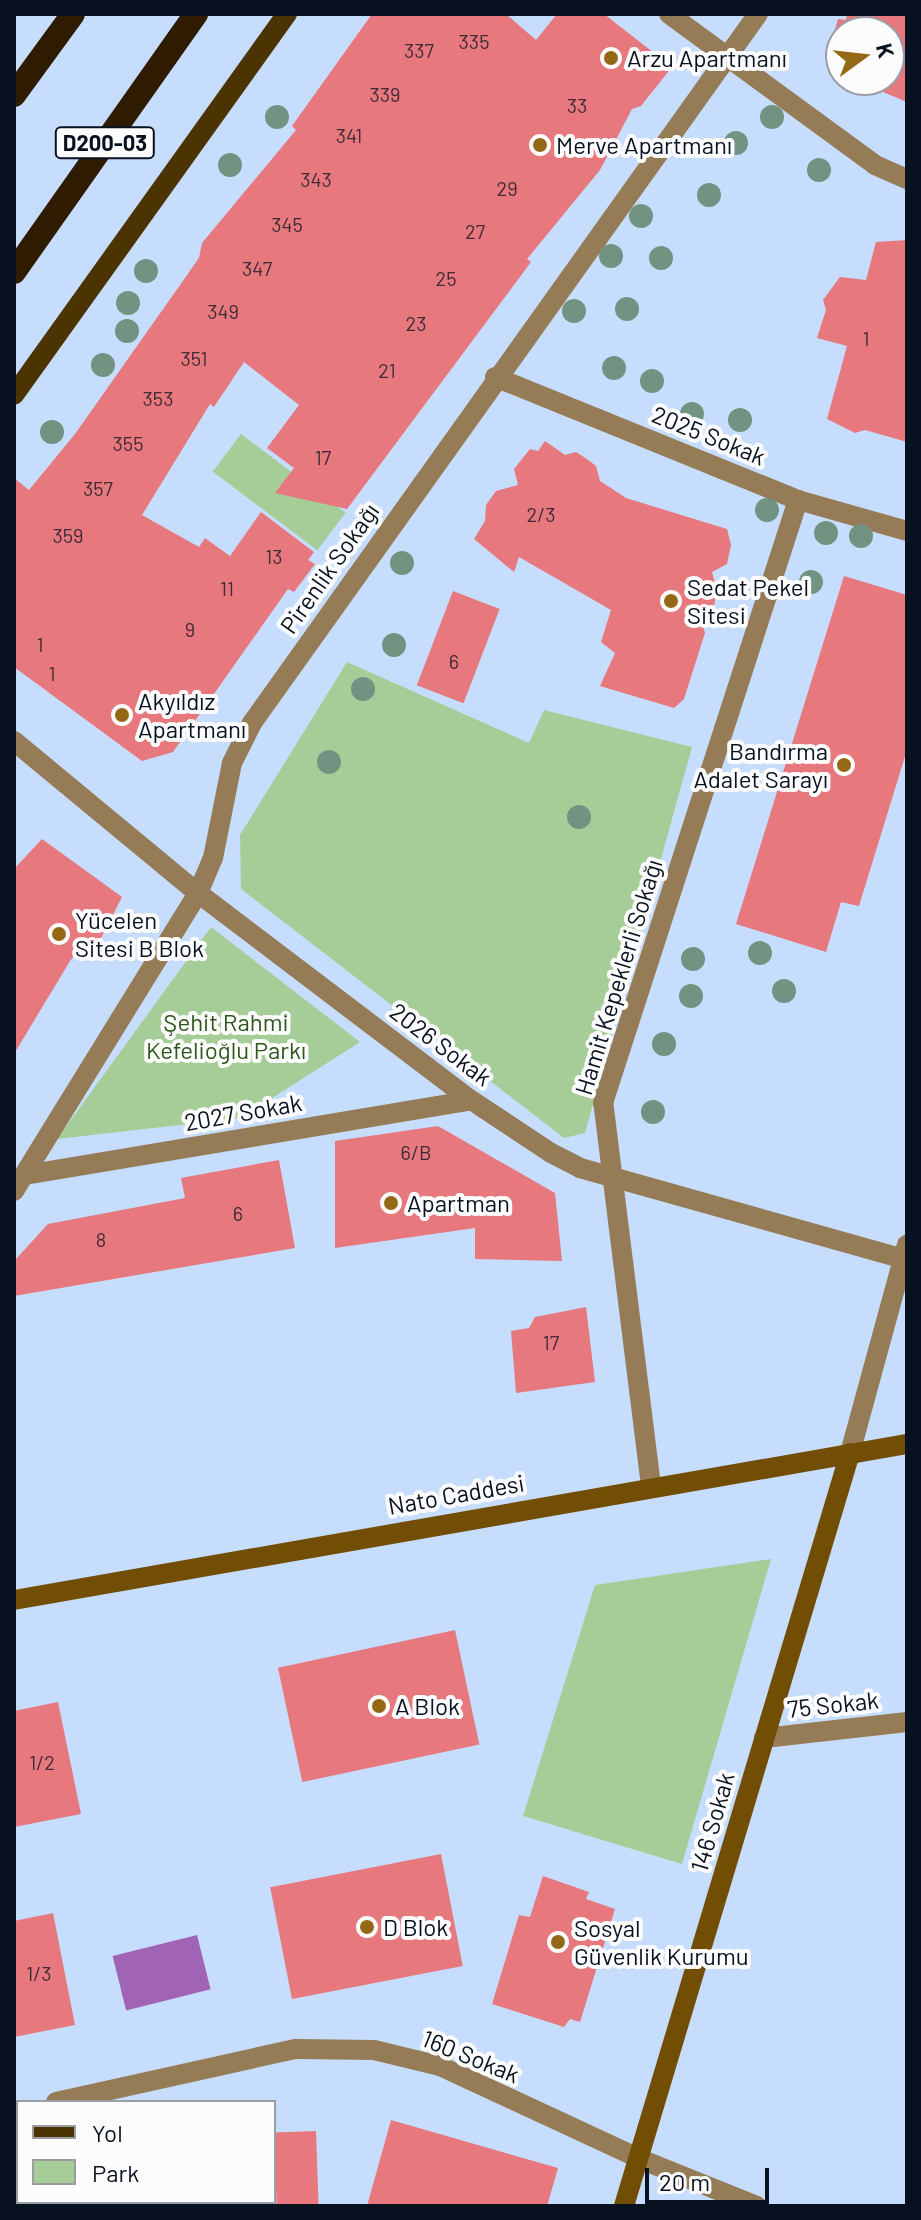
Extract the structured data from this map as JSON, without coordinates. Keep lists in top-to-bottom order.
{
  "streets": {
    "highway": ["D200-03"],
    "main road": ["Nato Caddesi", "146 Sokak"],
    "street": [
      "2025 Sokak",
      "Pirenlik Sokağı",
      "Hamit Kepeklerli Sokağı",
      "2026 Sokak",
      "2027 Sokak",
      "75 Sokak",
      "160 Sokak"
    ]
  },
  "crossings": [
    ["2025 Sokak", "Pirenlik Sokağı"],
    ["2025 Sokak", "Hamit Kepeklerli Sokağı"],
    ["Pirenlik Sokağı", "2026 Sokak"],
    ["Pirenlik Sokağı", "2027 Sokak"],
    ["Hamit Kepeklerli Sokağı", "2026 Sokak"],
    ["Hamit Kepeklerli Sokağı", "Nato Caddesi"],
    ["2026 Sokak", "2027 Sokak"],
    ["Nato Caddesi", "146 Sokak"],
    ["75 Sokak", "146 Sokak"],
    ["146 Sokak", "160 Sokak"]
  ],
  "parks": ["Şehit Rahmi Kefelioğlu Parkı"],
  "places": [
    "Arzu Apartmanı",
    "Merve Apartmanı",
    "Sedat Pekel Sitesi",
    "Akyıldız Apartmanı",
    "Bandırma Adalet Sarayı",
    "Yücelen Sitesi B Blok",
    "Apartman",
    "A Blok",
    "D Blok",
    "Sosyal Güvenlik Kurumu"
  ],
  "house_numbers": [
    "335",
    "337",
    "339",
    "33",
    "341",
    "343",
    "29",
    "345",
    "27",
    "347",
    "25",
    "349",
    "23",
    "1",
    "351",
    "21",
    "353",
    "355",
    "17",
    "357",
    "2/3",
    "359",
    "13",
    "11",
    "9",
    "1",
    "6",
    "1",
    "6/B",
    "6",
    "8",
    "17",
    "1/2",
    "1/3"
  ],
  "legend": ["Yol", "Park"],
  "scale_bar": "20 m",
  "north": "right"
}
